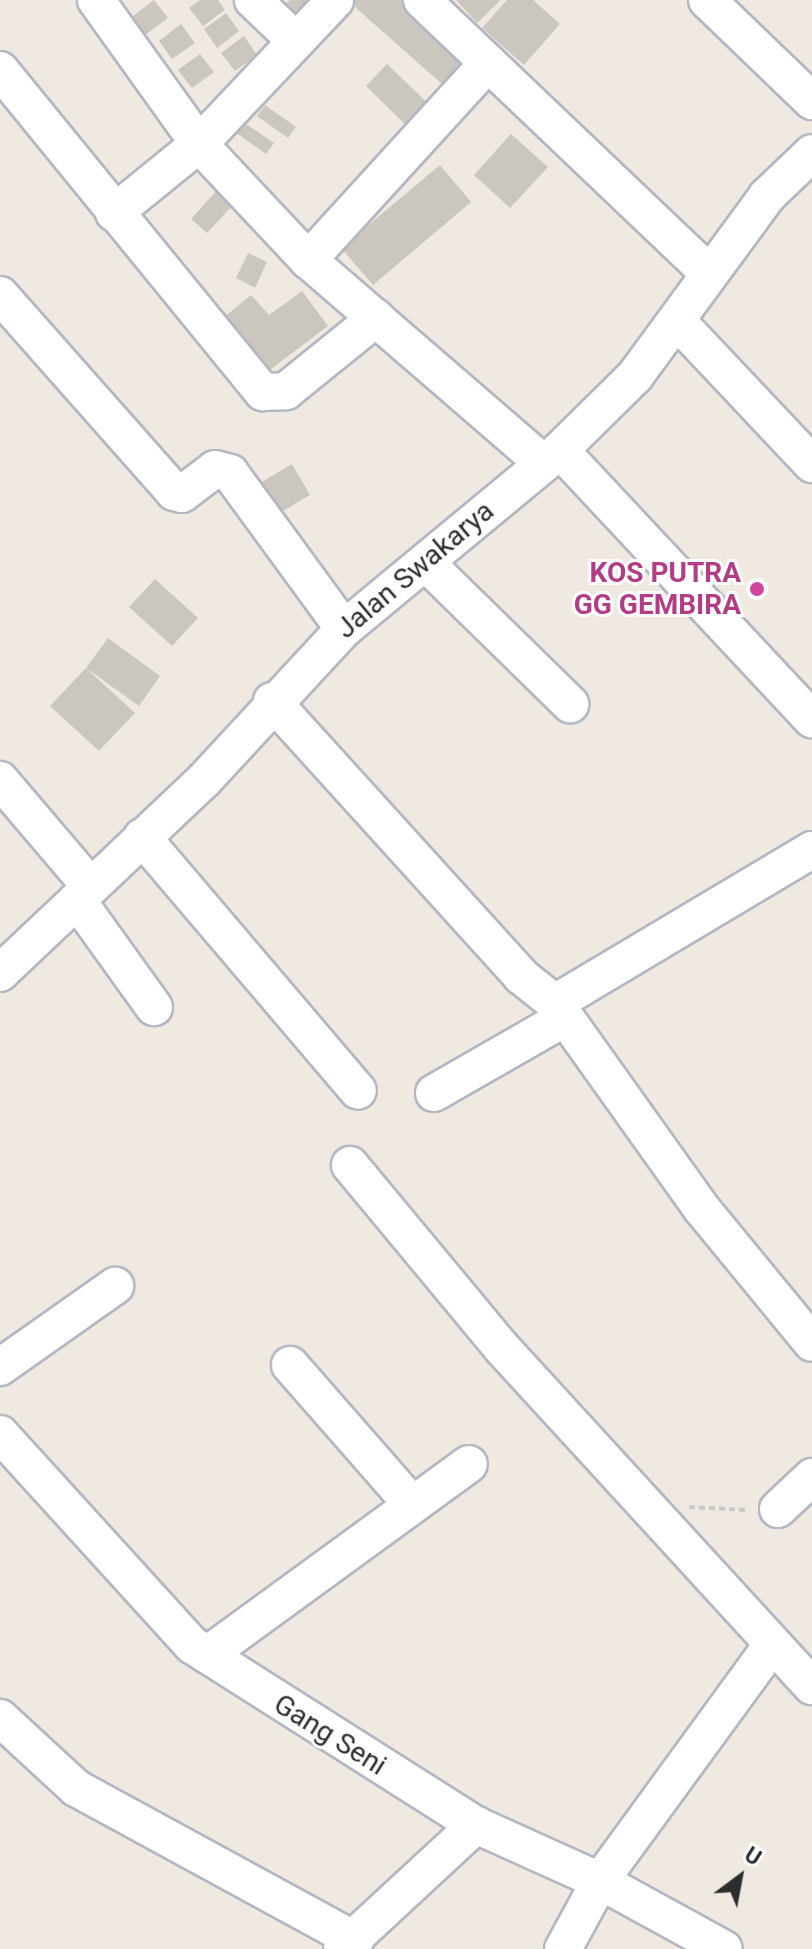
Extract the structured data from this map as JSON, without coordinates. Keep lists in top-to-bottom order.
{
  "streets": {
    "street": ["Jalan Swakarya", "Gang Seni"]
  },
  "places": ["KOS PUTRA GG GEMBIRA"],
  "north": "top right"
}
